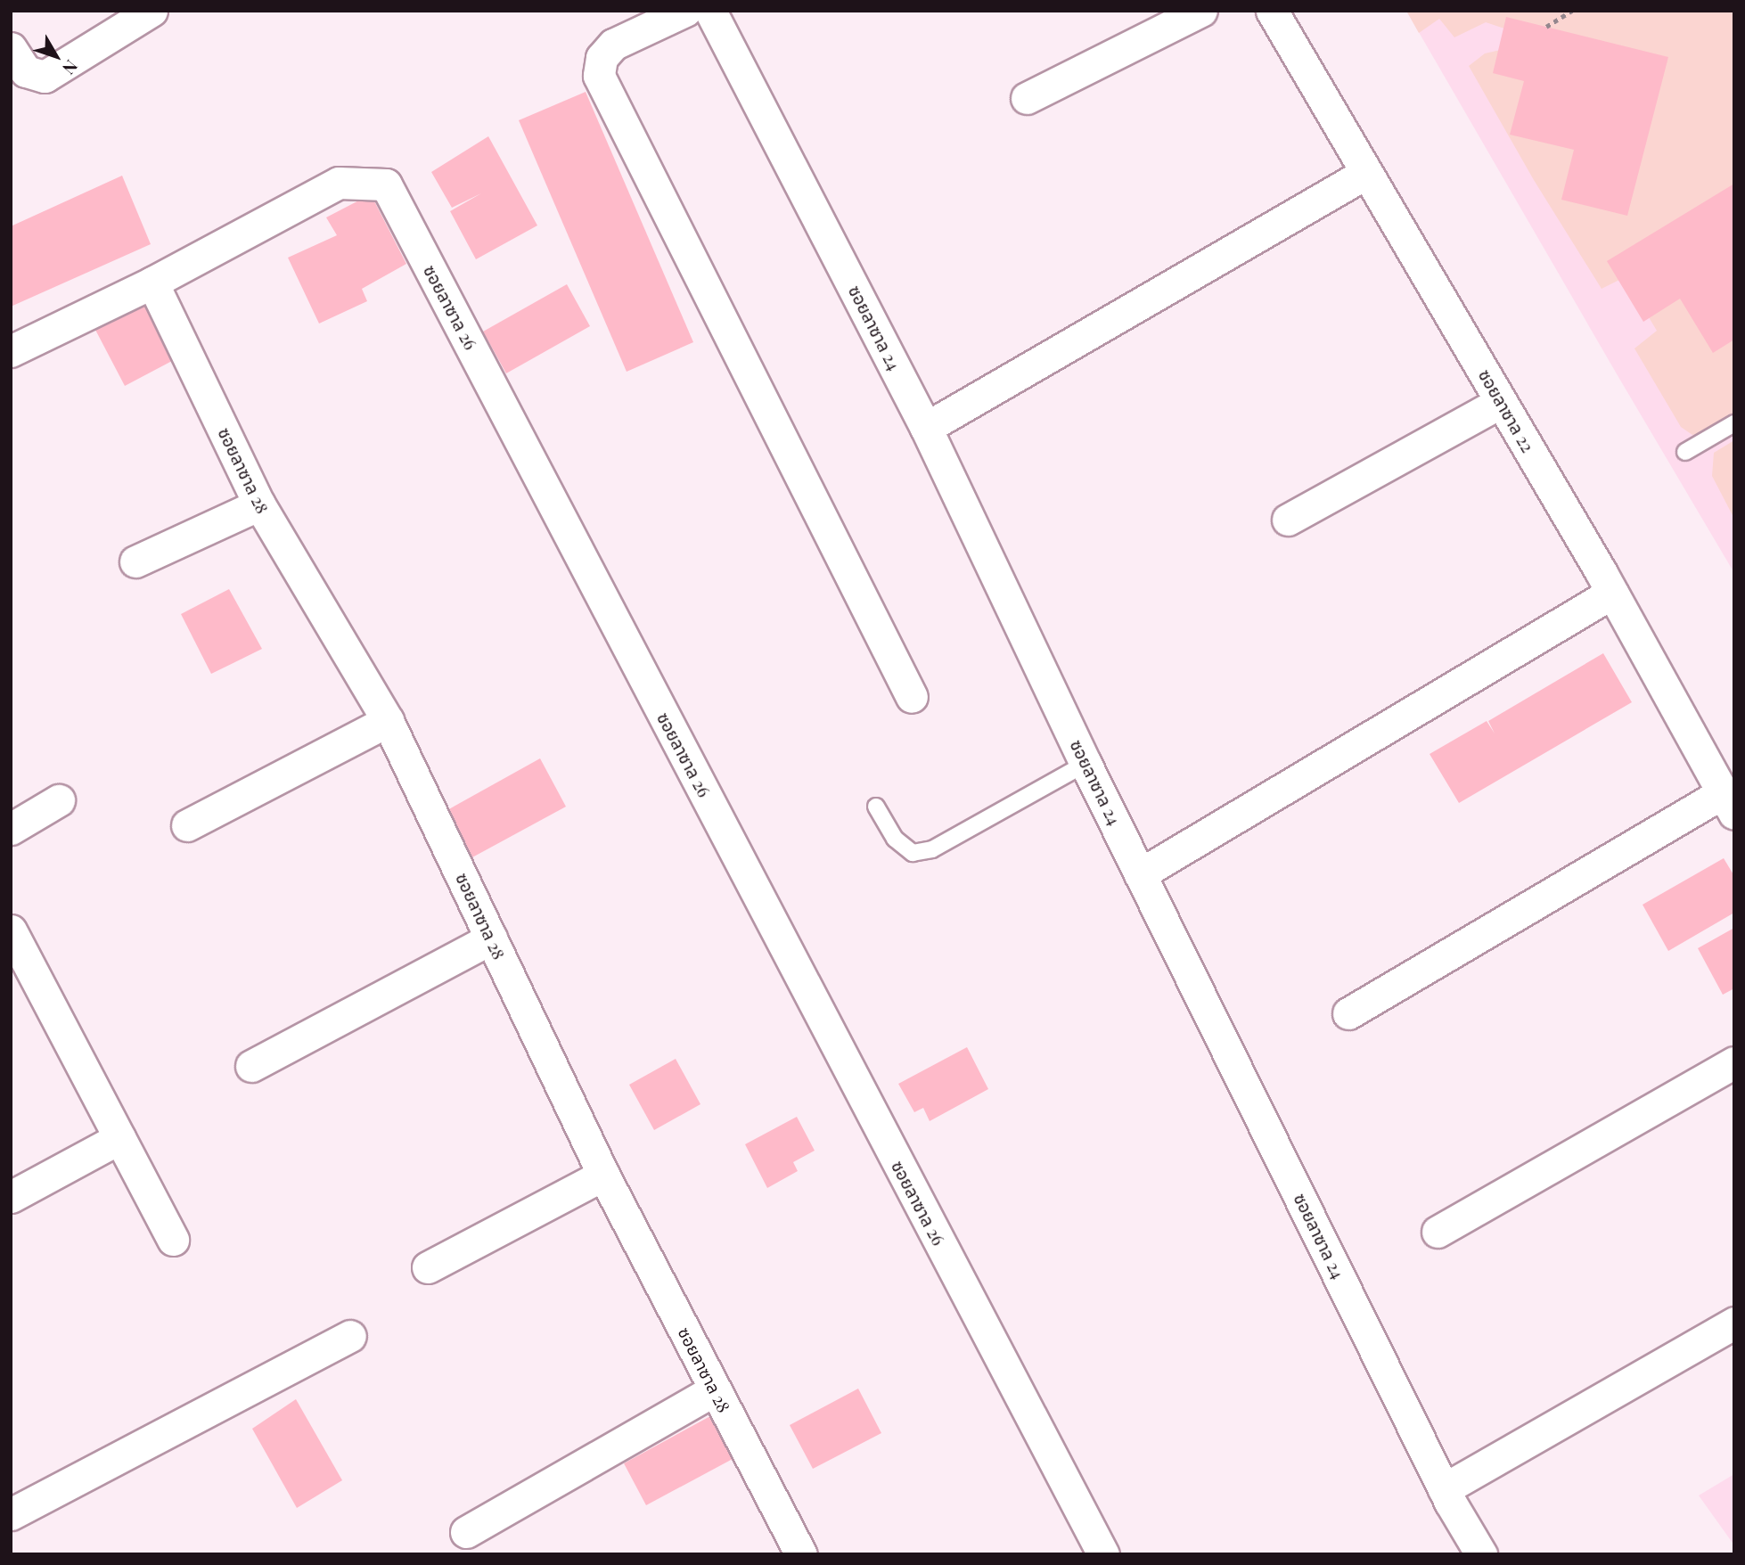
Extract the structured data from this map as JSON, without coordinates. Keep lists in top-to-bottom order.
{
  "streets": {
    "street": [
      "ซอยลาซาล 26",
      "ซอยลาซาล 24",
      "ซอยลาซาล 22",
      "ซอยลาซาล 28"
    ]
  },
  "crossings": [
    ["ซอยลาซาล 26", "ซอยลาซาล 28"]
  ],
  "north": "bottom right"
}
